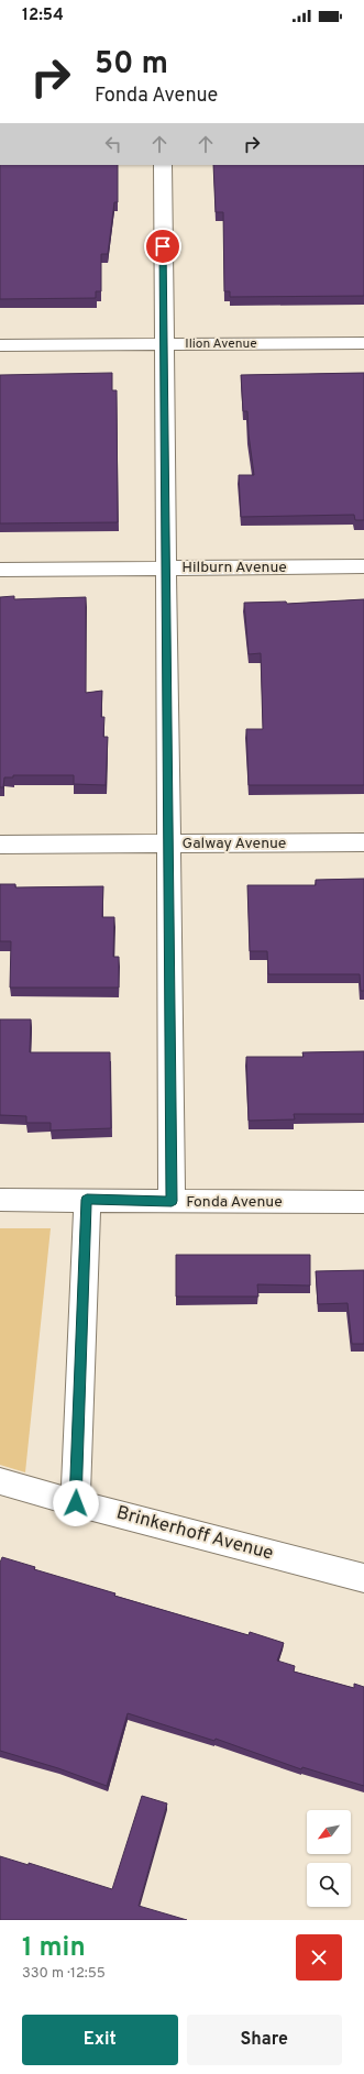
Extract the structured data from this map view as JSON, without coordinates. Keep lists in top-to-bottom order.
{
  "streets": {
    "street": [
      "Ilion Avenue",
      "Hilburn Avenue",
      "Galway Avenue",
      "Fonda Avenue",
      "Brinkerhoff Avenue"
    ]
  },
  "north": "bottom left",
  "page": {
    "status": "12:54",
    "turn": ["50 m", "Fonda Avenue"],
    "heading": ["1 min", "330 m · 12:55"],
    "buttons": ["Exit", "Share"]
  }
}
